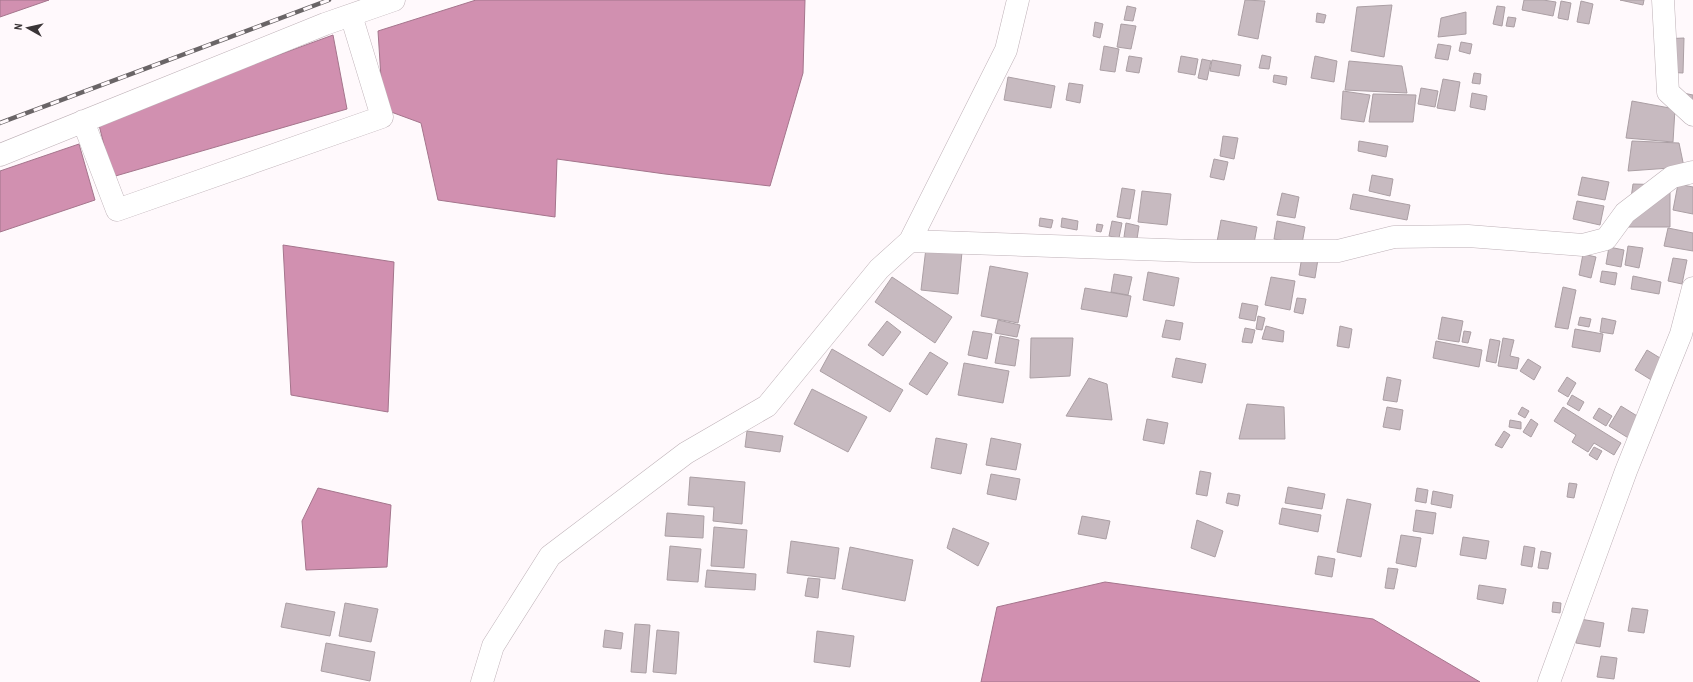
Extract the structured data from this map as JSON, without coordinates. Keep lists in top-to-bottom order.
{
  "north": "left"
}
